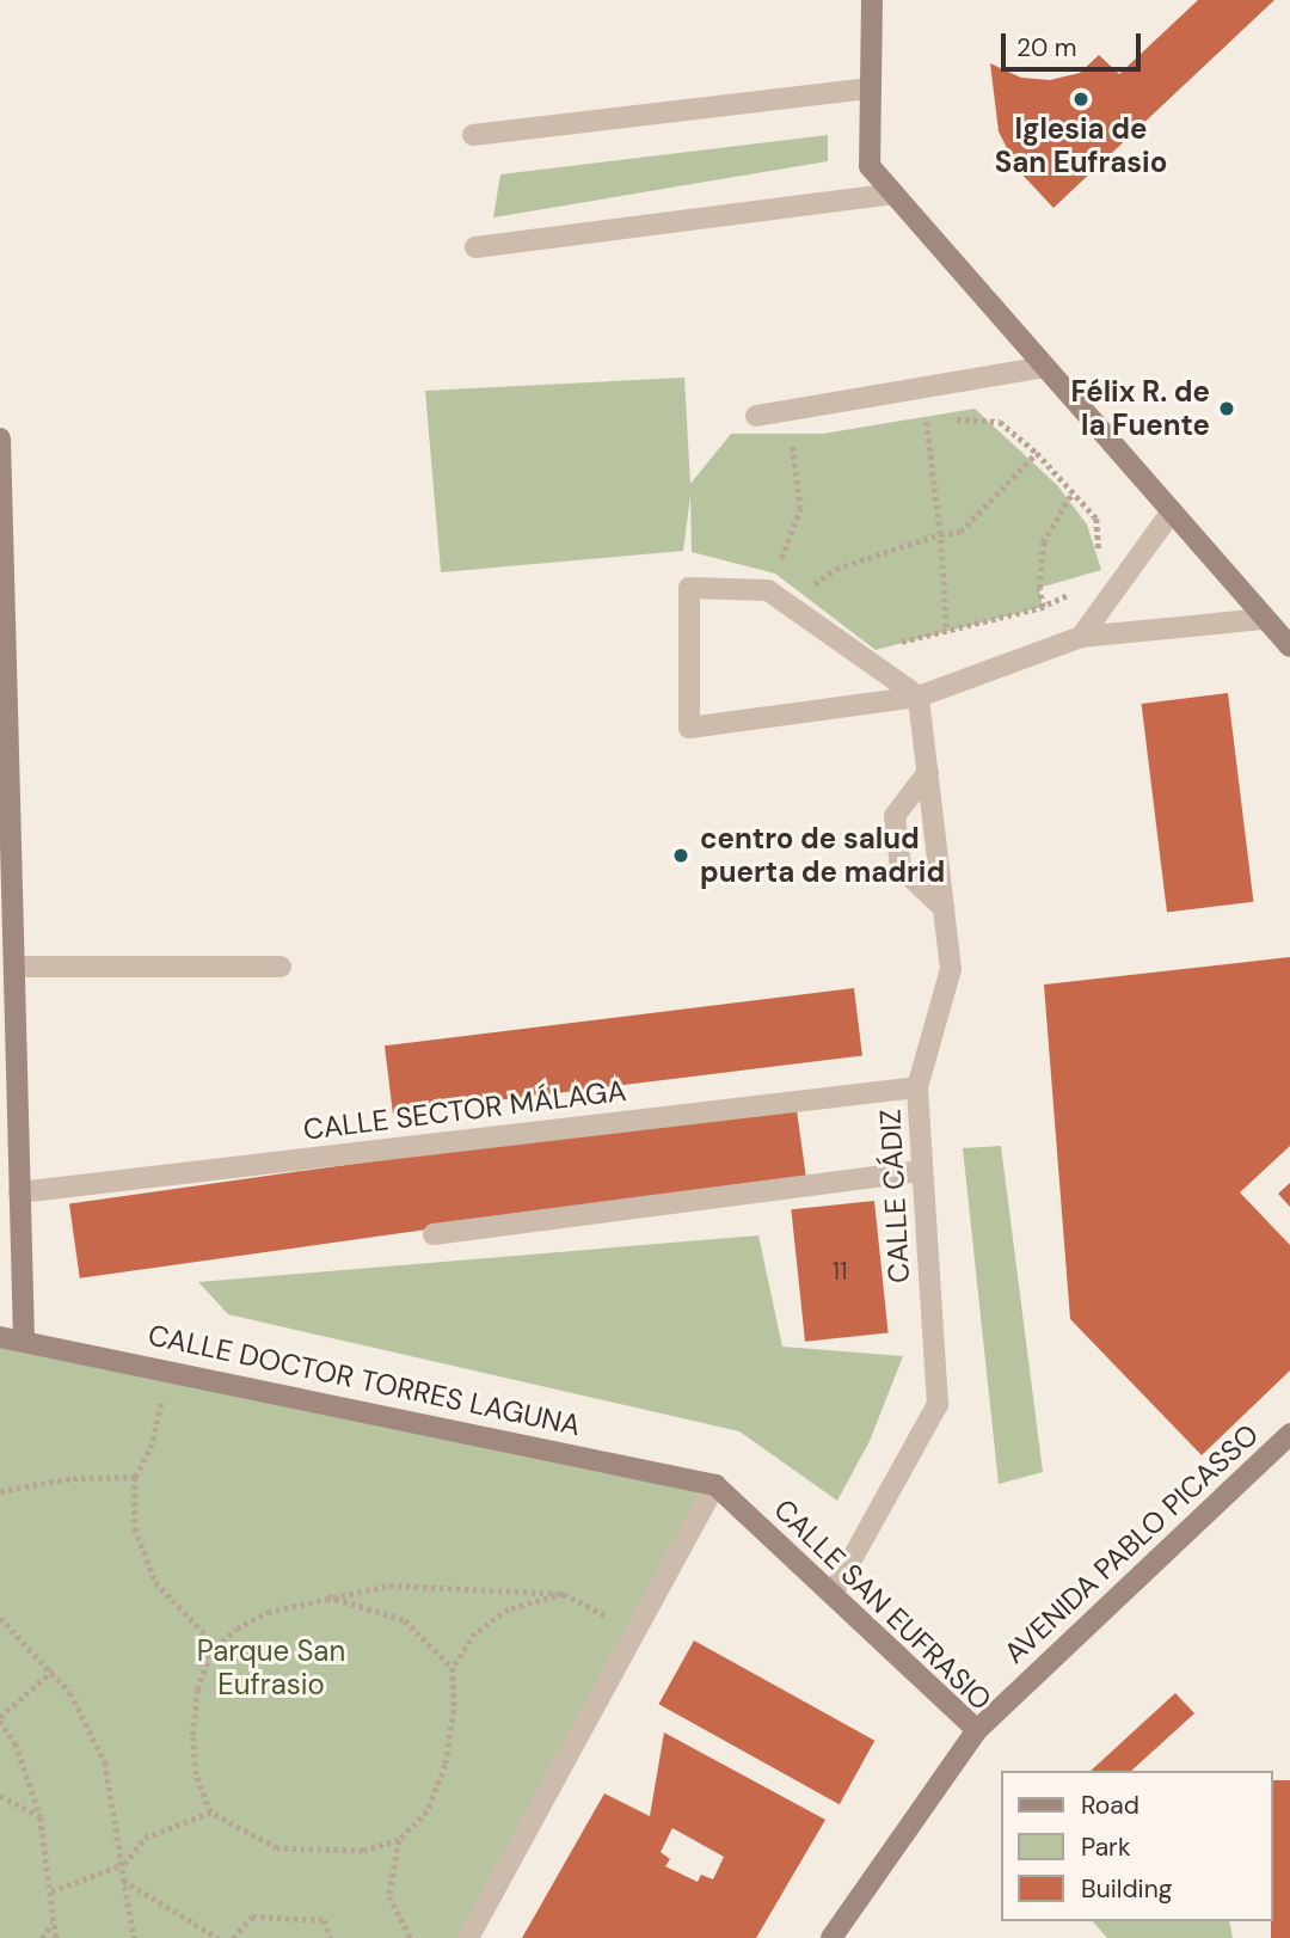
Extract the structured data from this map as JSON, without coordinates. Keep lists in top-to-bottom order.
{
  "streets": {
    "street": [
      "CALLE SECTOR MÁLAGA",
      "CALLE CÁDIZ",
      "CALLE DOCTOR TORRES LAGUNA",
      "AVENIDA PABLO PICASSO",
      "CALLE SAN EUFRASIO"
    ]
  },
  "crossings": [
    ["CALLE SECTOR MÁLAGA", "CALLE CÁDIZ"],
    ["CALLE CÁDIZ", "CALLE SAN EUFRASIO"],
    ["CALLE DOCTOR TORRES LAGUNA", "CALLE SAN EUFRASIO"],
    ["AVENIDA PABLO PICASSO", "CALLE SAN EUFRASIO"]
  ],
  "parks": ["Parque San Eufrasio"],
  "places": ["Iglesia de San Eufrasio", "Félix R. de la Fuente", "centro de salud puerta de madrid"],
  "house_numbers": ["11"],
  "legend": ["Road", "Park", "Building"],
  "scale_bar": "20 m"
}
